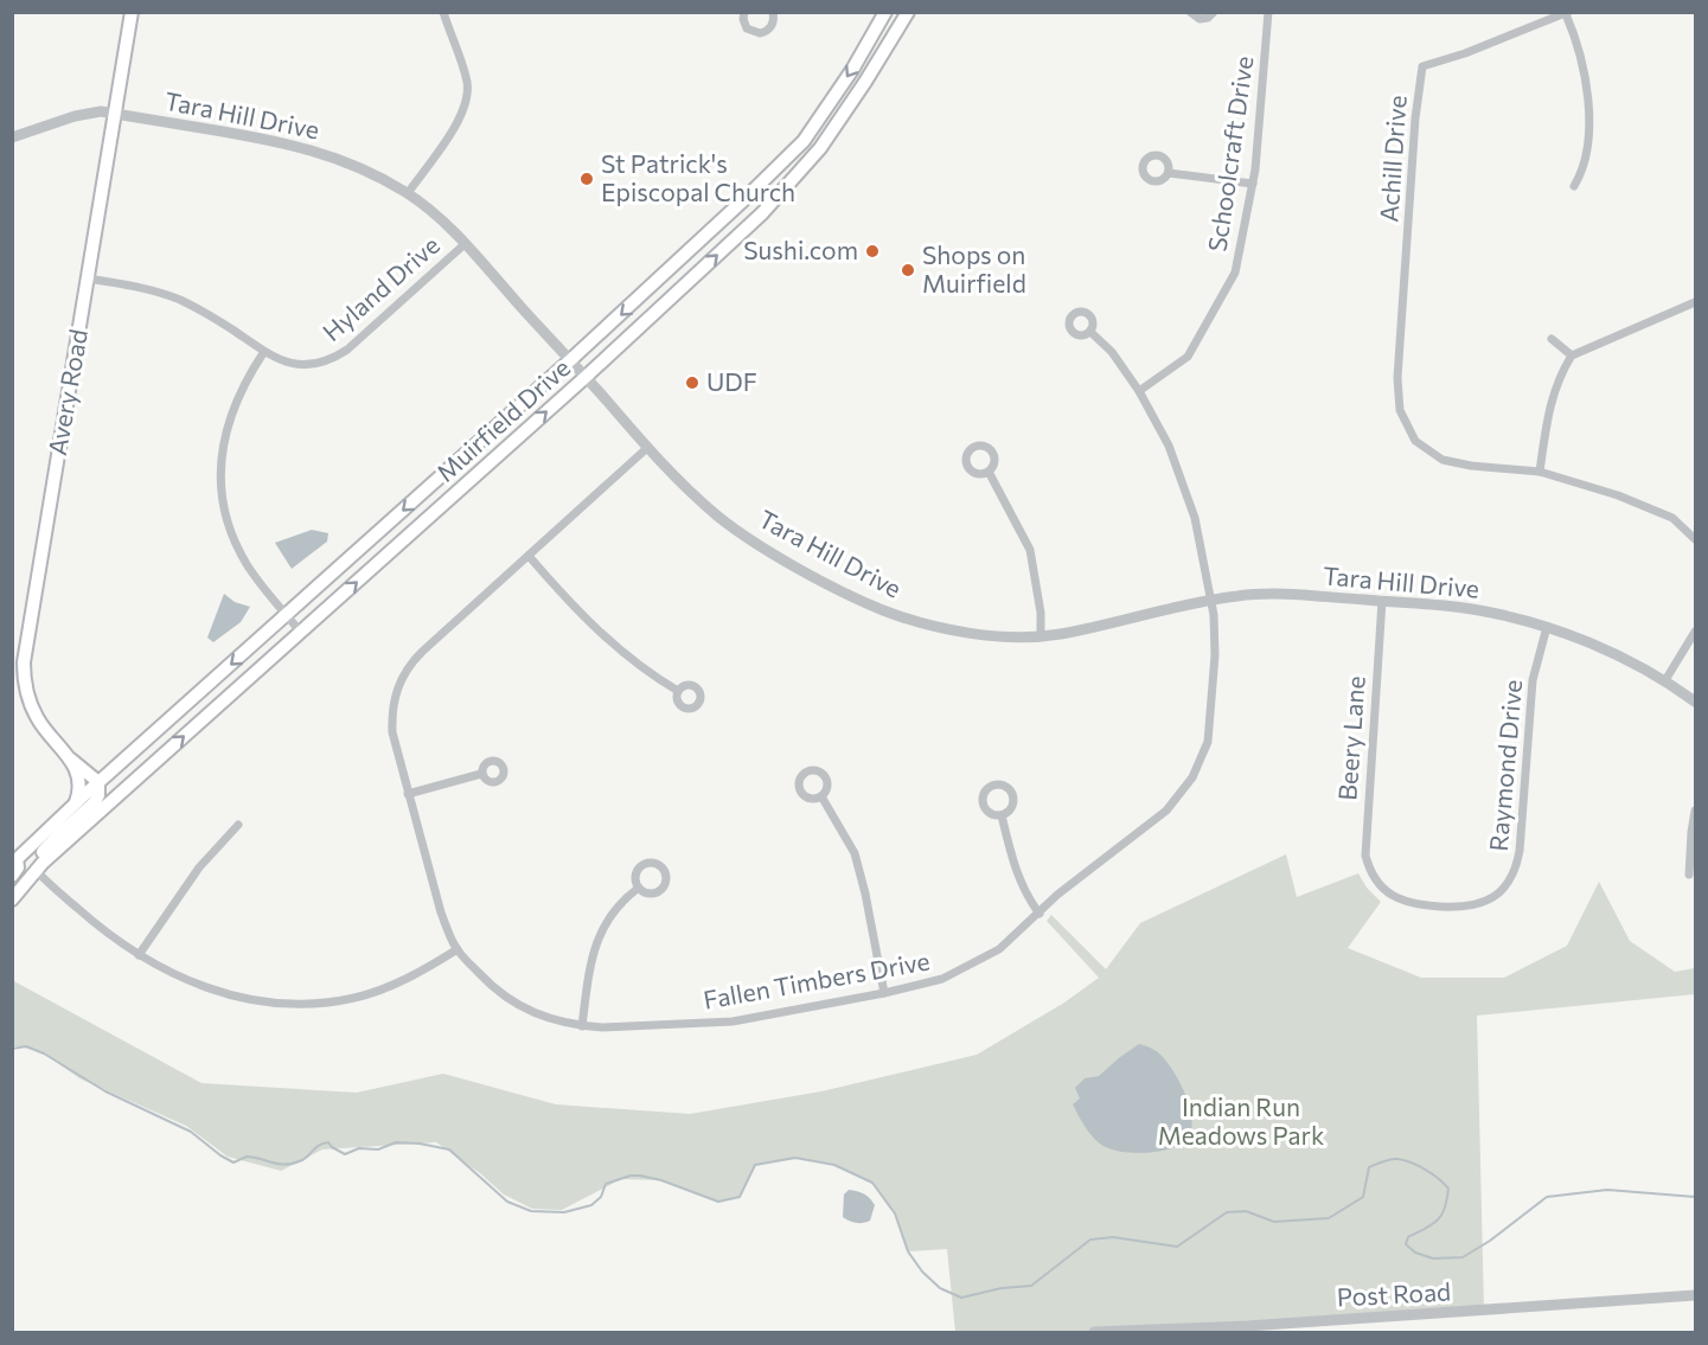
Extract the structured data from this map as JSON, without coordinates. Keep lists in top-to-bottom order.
{
  "streets": {
    "main road": ["Avery Road", "Muirfield Drive"],
    "street": [
      "Tara Hill Drive",
      "Schoolcraft Drive",
      "Achill Drive",
      "Hyland Drive",
      "Beery Lane",
      "Raymond Drive",
      "Fallen Timbers Drive",
      "Post Road"
    ]
  },
  "crossings": [
    ["Tara Hill Drive", "Hyland Drive"],
    ["Tara Hill Drive", "Avery Road"],
    ["Tara Hill Drive", "Muirfield Drive"],
    ["Tara Hill Drive", "Beery Lane"],
    ["Tara Hill Drive", "Raymond Drive"],
    ["Tara Hill Drive", "Fallen Timbers Drive"],
    ["Schoolcraft Drive", "Fallen Timbers Drive"],
    ["Hyland Drive", "Avery Road"],
    ["Avery Road", "Muirfield Drive"],
    ["Beery Lane", "Raymond Drive"]
  ],
  "parks": ["Indian Run Meadows Park"],
  "places": [
    "St Patrick's Episcopal Church",
    "Sushi.com",
    "Shops on Muirfield",
    "UDF"
  ]
}
